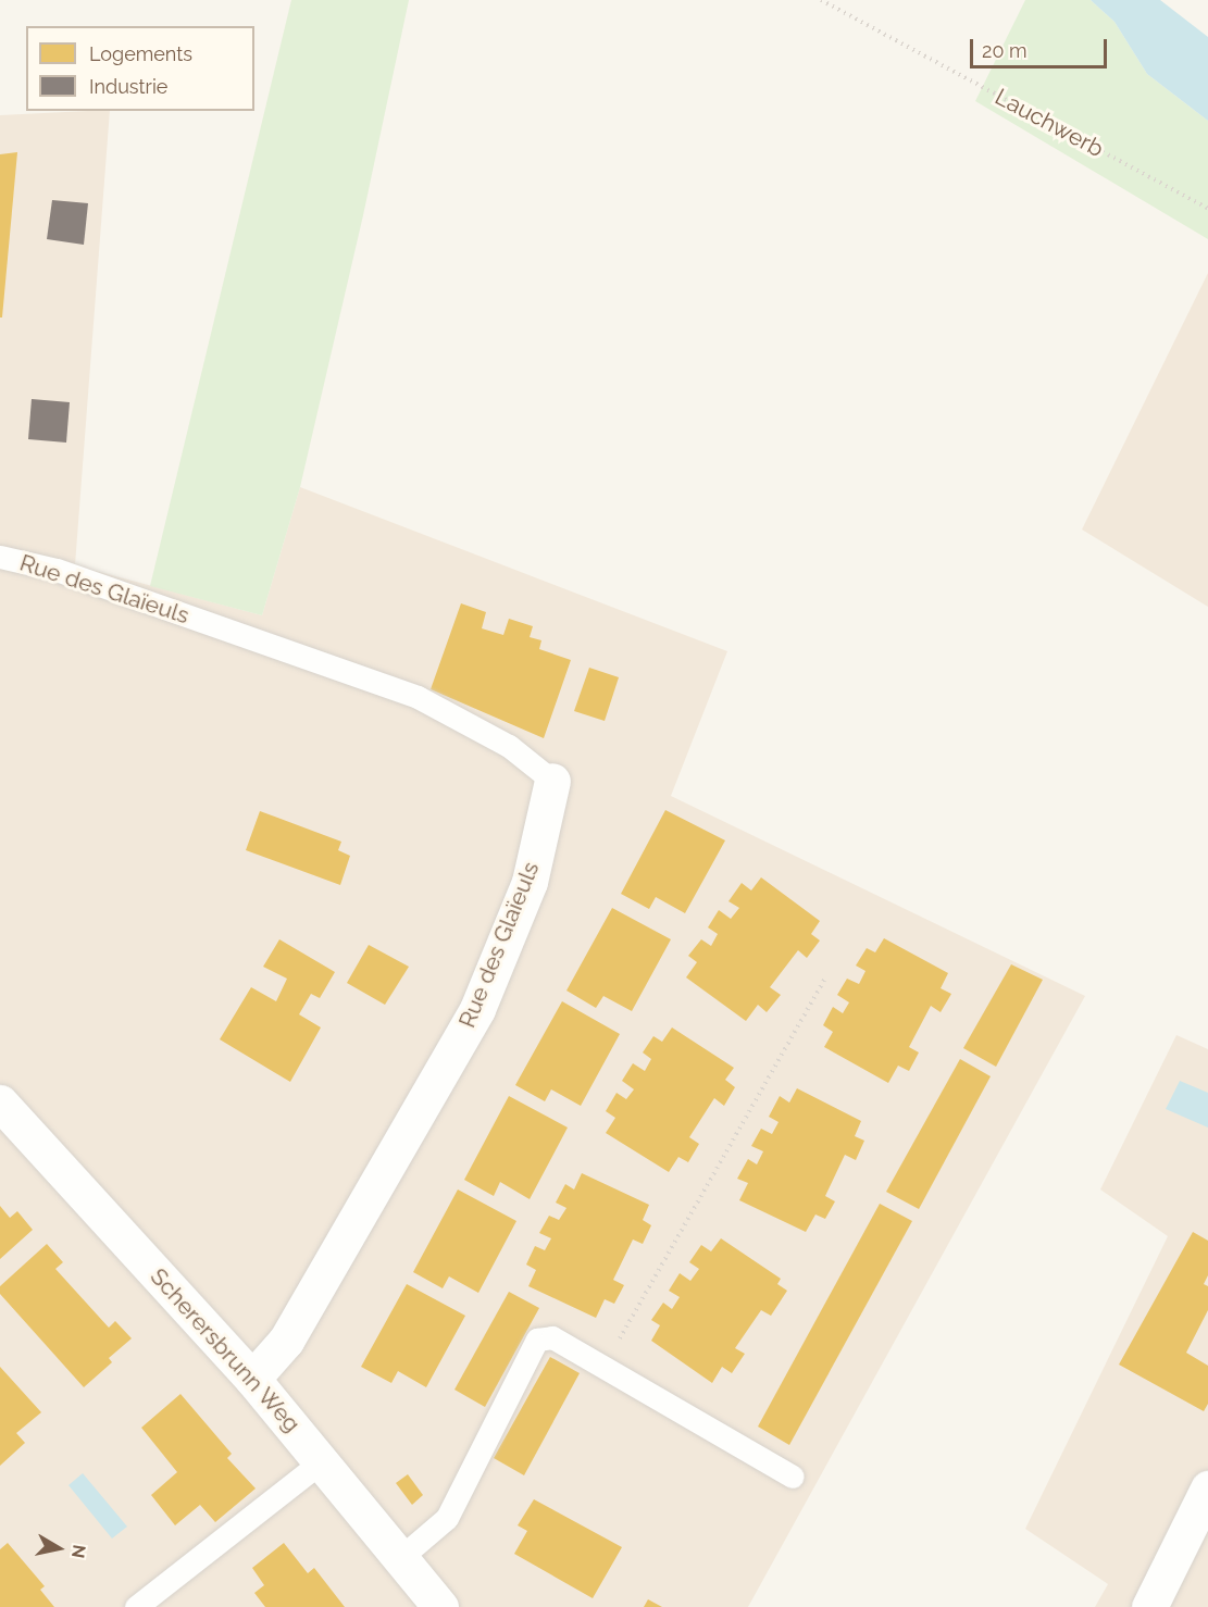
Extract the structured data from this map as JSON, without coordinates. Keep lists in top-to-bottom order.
{
  "streets": {
    "street": ["Rue des Glaïeuls", "Scherersbrunn Weg"],
    "path": ["Lauchwerb"]
  },
  "crossings": [
    ["Rue des Glaïeuls", "Scherersbrunn Weg"]
  ],
  "legend": ["Logements", "Industrie"],
  "scale_bar": "20 m",
  "north": "right"
}
